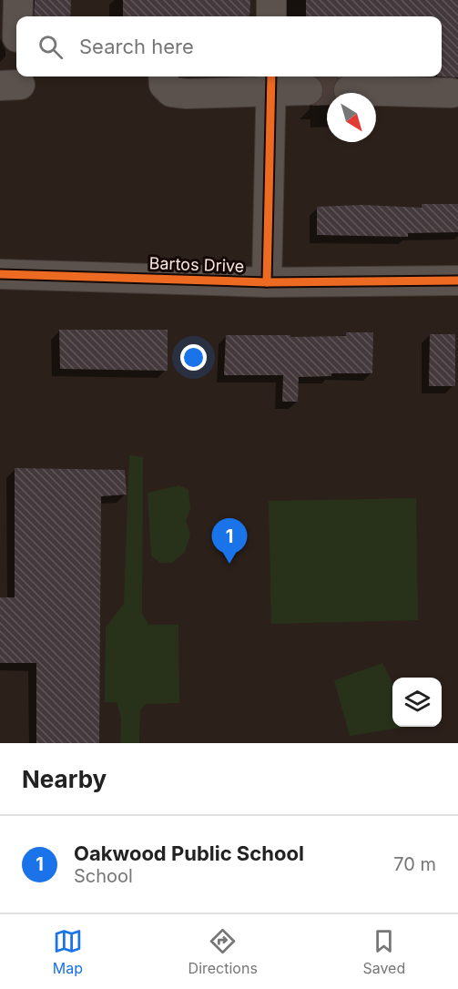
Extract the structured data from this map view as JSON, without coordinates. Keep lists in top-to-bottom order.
{
  "streets": {
    "street": ["Bartos Drive"]
  },
  "north": "bottom right",
  "page": {
    "search": "Search here",
    "pins": "1",
    "heading": "Nearby",
    "list": [
      {
        "mark": "1",
        "name": "Oakwood Public School",
        "note": "School",
        "value": "70 m"
      }
    ],
    "nav": ["Map", "Directions", "Saved"]
  }
}
